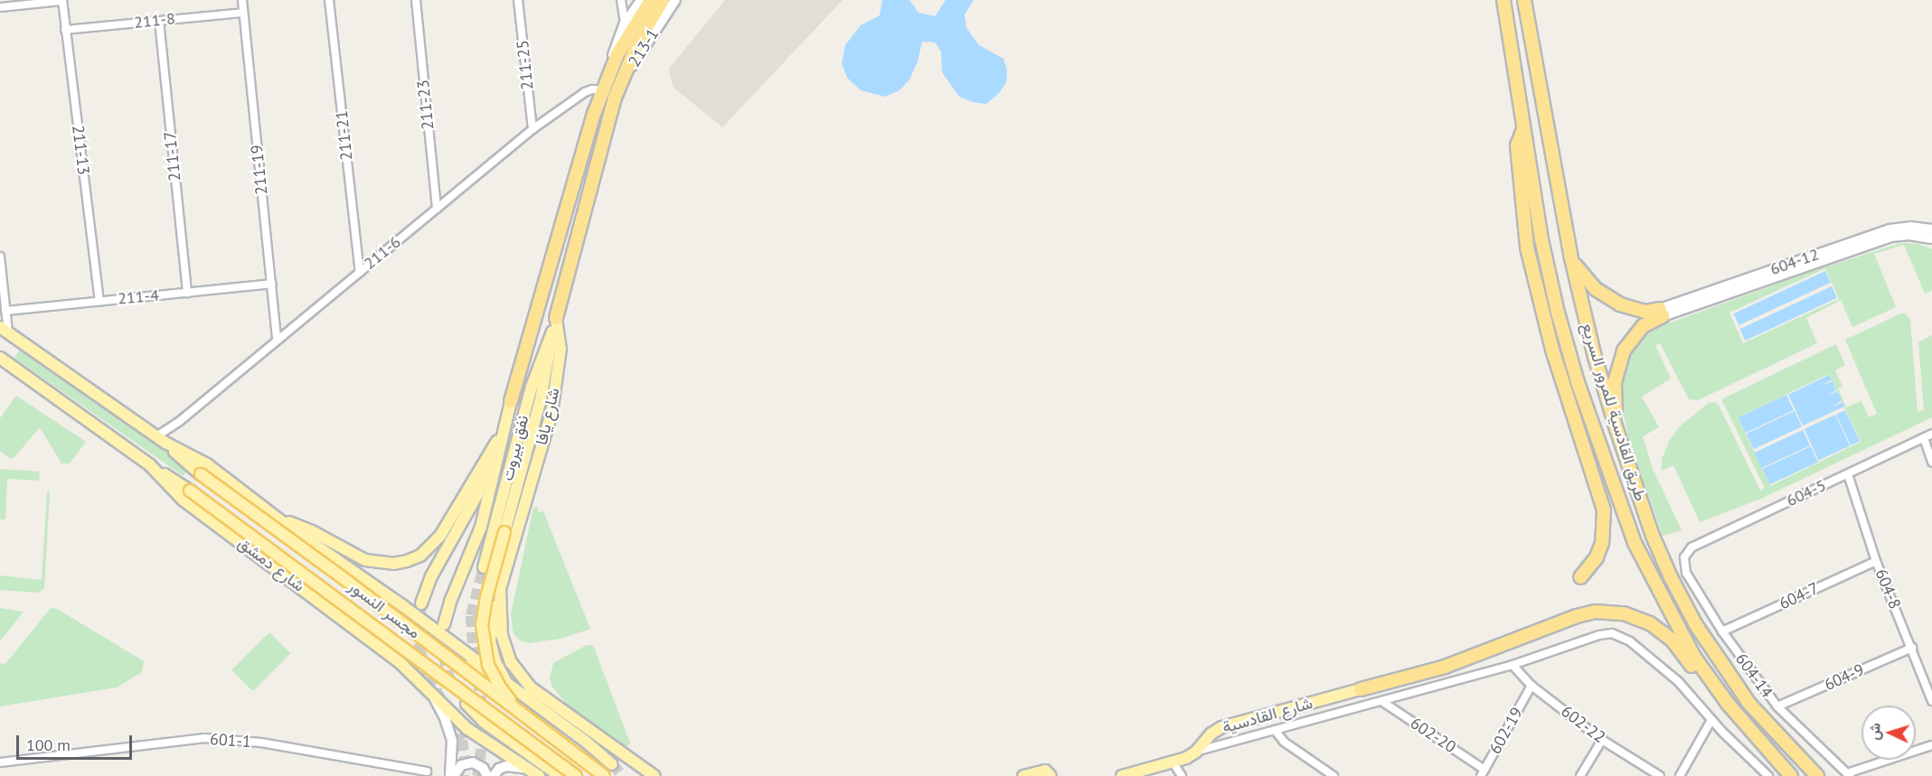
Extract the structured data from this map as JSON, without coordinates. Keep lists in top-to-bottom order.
{
  "streets": {
    "highway": ["طريق القادسية للمرور السريع", "شارع يافا"],
    "main road": [
      "213-1",
      "604-12",
      "نفق بيروت",
      "شارع دمشق",
      "مجسر النسور",
      "شارع القادسية"
    ],
    "street": [
      "211-8",
      "211-25",
      "211-23",
      "211-21",
      "211-13",
      "211-17",
      "211-19",
      "211-6",
      "211-4",
      "604-5",
      "604-8",
      "604-7",
      "604-14",
      "604-9",
      "602-22",
      "602-19",
      "602-20",
      "601-1"
    ]
  },
  "crossings": [
    ["211-8", "211-13"],
    ["211-8", "211-17"],
    ["211-8", "211-19"],
    ["213-1", "شارع يافا"],
    ["211-25", "211-6"],
    ["211-23", "211-6"],
    ["211-21", "211-6"],
    ["211-13", "211-4"],
    ["211-17", "211-4"],
    ["211-19", "211-6"],
    ["211-19", "211-4"],
    ["211-6", "مجسر النسور"],
    ["604-5", "604-8"],
    ["604-5", "604-14"],
    ["شارع دمشق", "مجسر النسور"],
    ["604-8", "604-7"],
    ["604-8", "604-9"],
    ["604-7", "604-14"],
    ["604-14", "604-9"],
    ["602-22", "602-19"],
    ["602-19", "602-20"]
  ],
  "scale_bar": "100 m",
  "north": "left"
}
